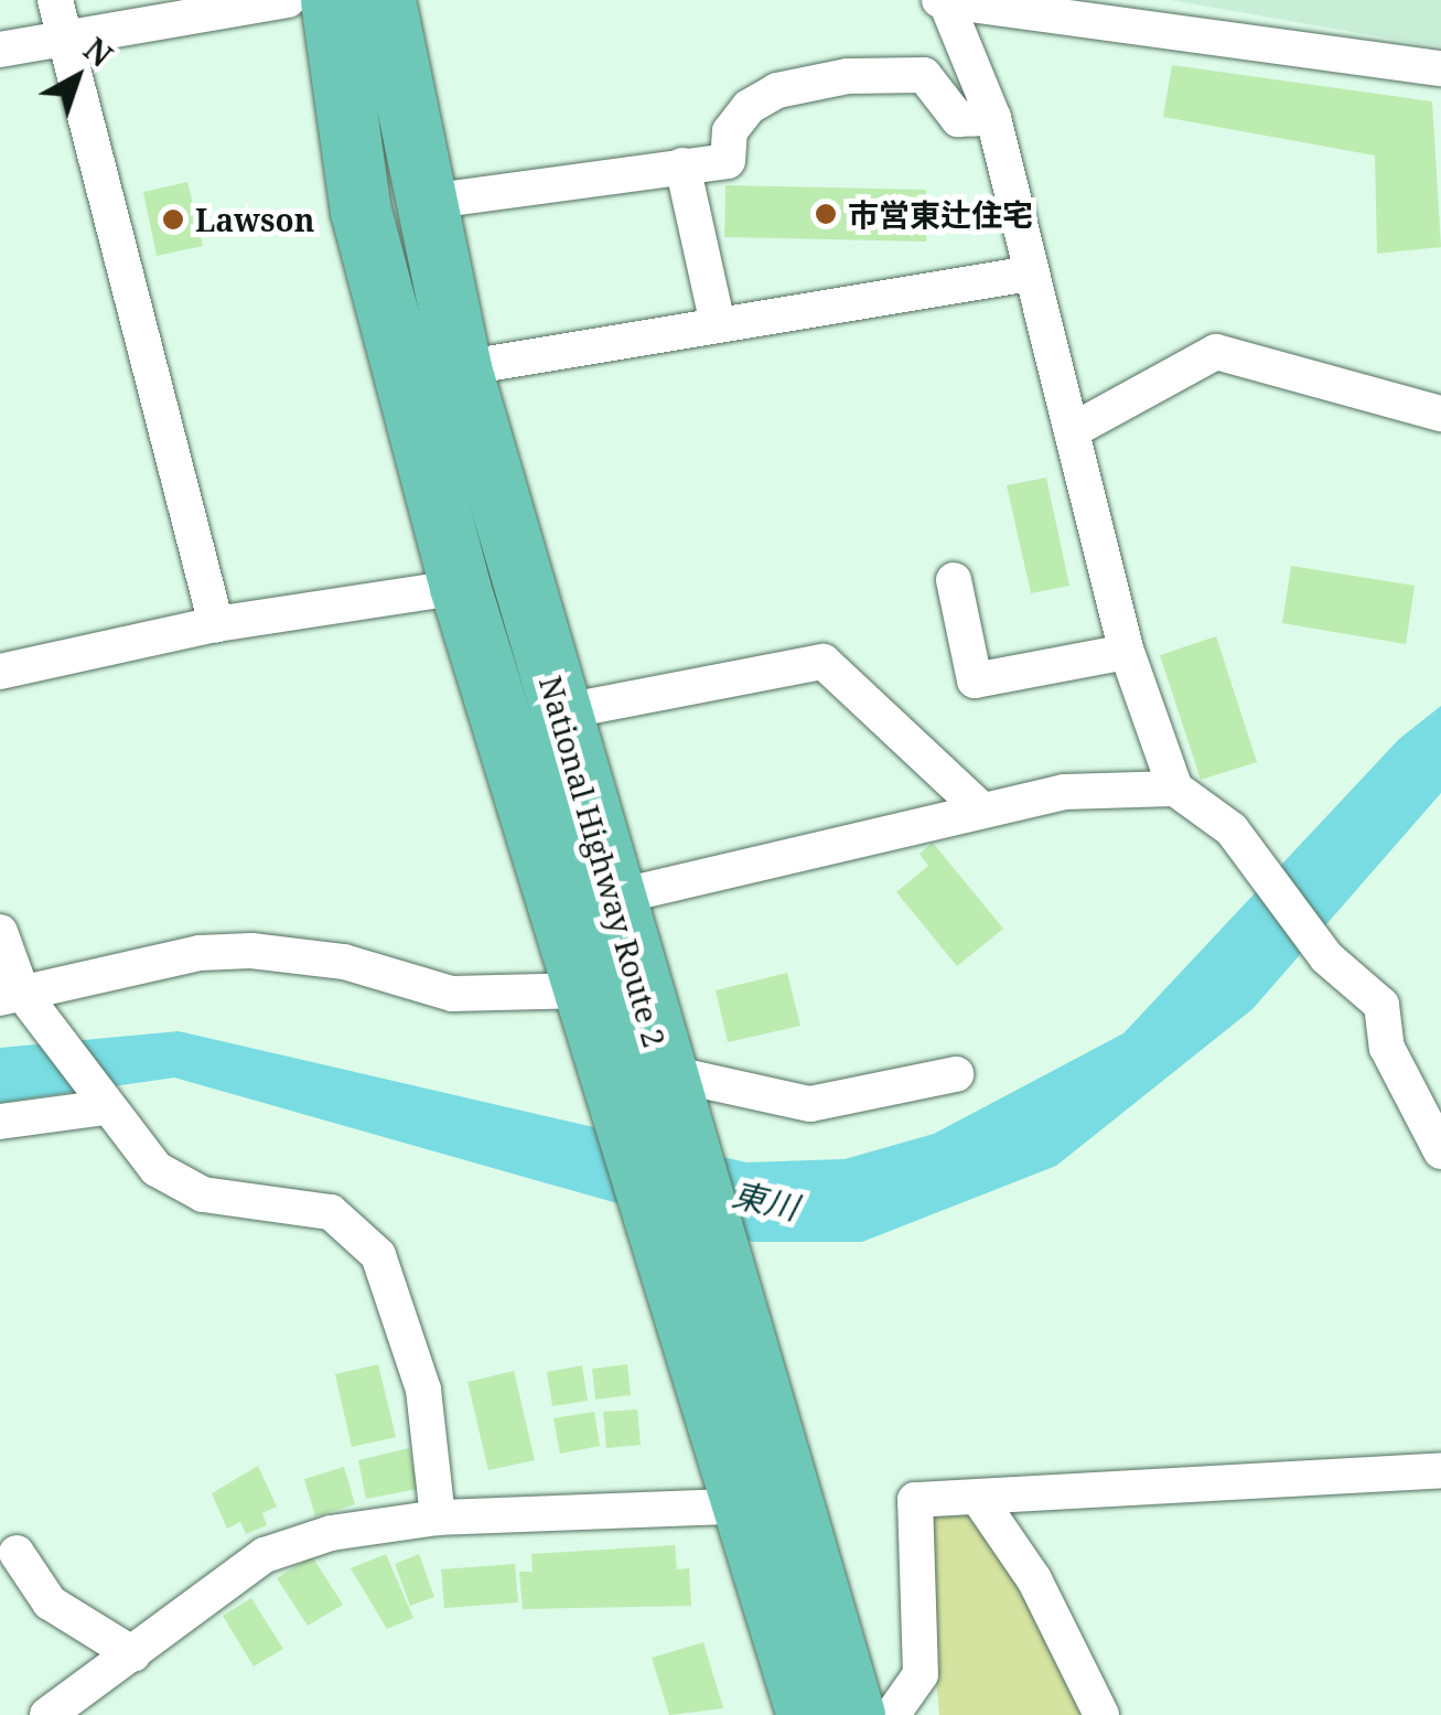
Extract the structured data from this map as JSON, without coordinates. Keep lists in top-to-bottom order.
{
  "streets": {
    "highway": ["National Highway Route 2"]
  },
  "water": ["東川"],
  "places": ["市営東辻住宅", "Lawson"],
  "north": "top right"
}
